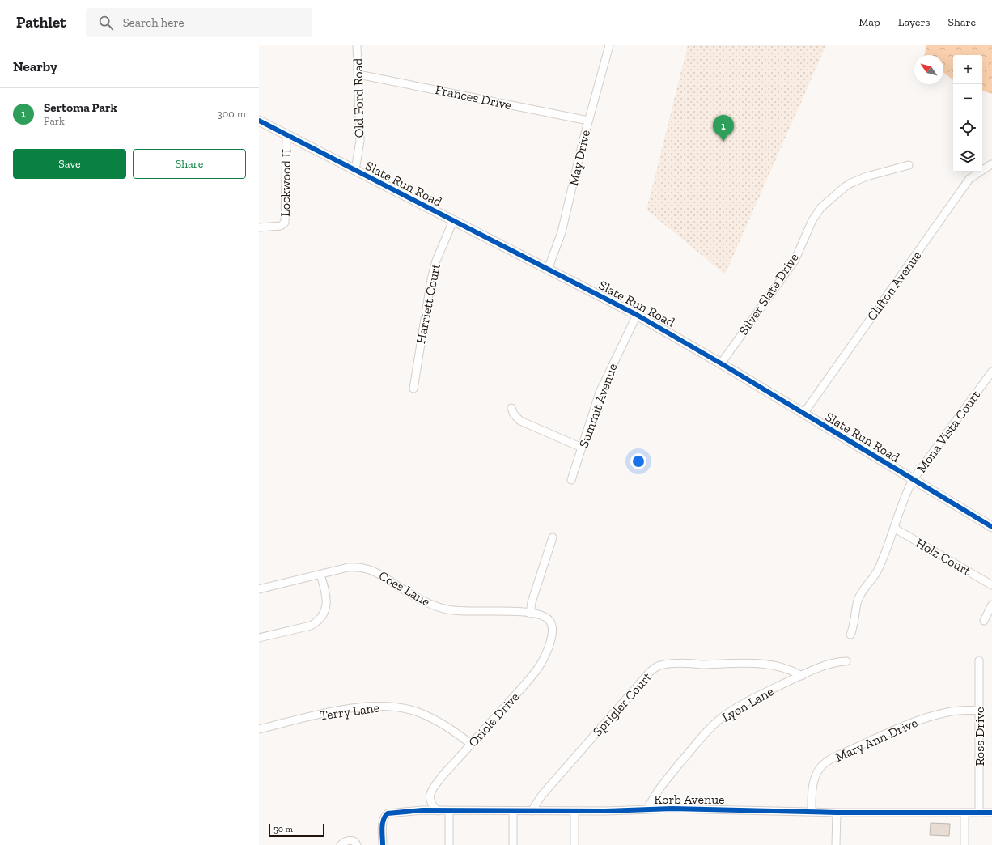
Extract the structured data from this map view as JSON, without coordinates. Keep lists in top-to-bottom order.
{
  "streets": {
    "street": [
      "Frances Drive",
      "Old Ford Road",
      "May Drive",
      "Lockwood II",
      "Slate Run Road",
      "Clifton Avenue",
      "Silver Slate Drive",
      "Harriett Court",
      "Summit Avenue",
      "Mona Vista Court",
      "Holz Court",
      "Coes Lane",
      "Sprigler Court",
      "Lyon Lane",
      "Terry Lane",
      "Oriole Drive",
      "Ross Drive",
      "Mary Ann Drive",
      "Korb Avenue"
    ]
  },
  "crossings": [
    ["Frances Drive", "Old Ford Road"],
    ["Frances Drive", "May Drive"],
    ["Old Ford Road", "Slate Run Road"],
    ["May Drive", "Slate Run Road"],
    ["Lockwood II", "Slate Run Road"],
    ["Slate Run Road", "Clifton Avenue"],
    ["Slate Run Road", "Silver Slate Drive"],
    ["Slate Run Road", "Harriett Court"],
    ["Slate Run Road", "Summit Avenue"],
    ["Slate Run Road", "Mona Vista Court"],
    ["Mona Vista Court", "Holz Court"],
    ["Coes Lane", "Oriole Drive"],
    ["Sprigler Court", "Lyon Lane"],
    ["Sprigler Court", "Korb Avenue"],
    ["Lyon Lane", "Korb Avenue"],
    ["Terry Lane", "Oriole Drive"],
    ["Oriole Drive", "Korb Avenue"],
    ["Ross Drive", "Mary Ann Drive"],
    ["Ross Drive", "Korb Avenue"],
    ["Mary Ann Drive", "Korb Avenue"]
  ],
  "scale_bar": "50 m",
  "north": "top left",
  "page": {
    "header": "Pathlet",
    "search": "Search here",
    "nav": ["Map", "Layers", "Share"],
    "heading": "Nearby",
    "map_buttons": ["+", "−"],
    "list": [
      {
        "mark": "1",
        "name": "Sertoma Park",
        "note": "Park",
        "value": "300 m"
      }
    ],
    "pins": "1",
    "buttons": ["Save", "Share"],
    "scale": "50 m"
  }
}
